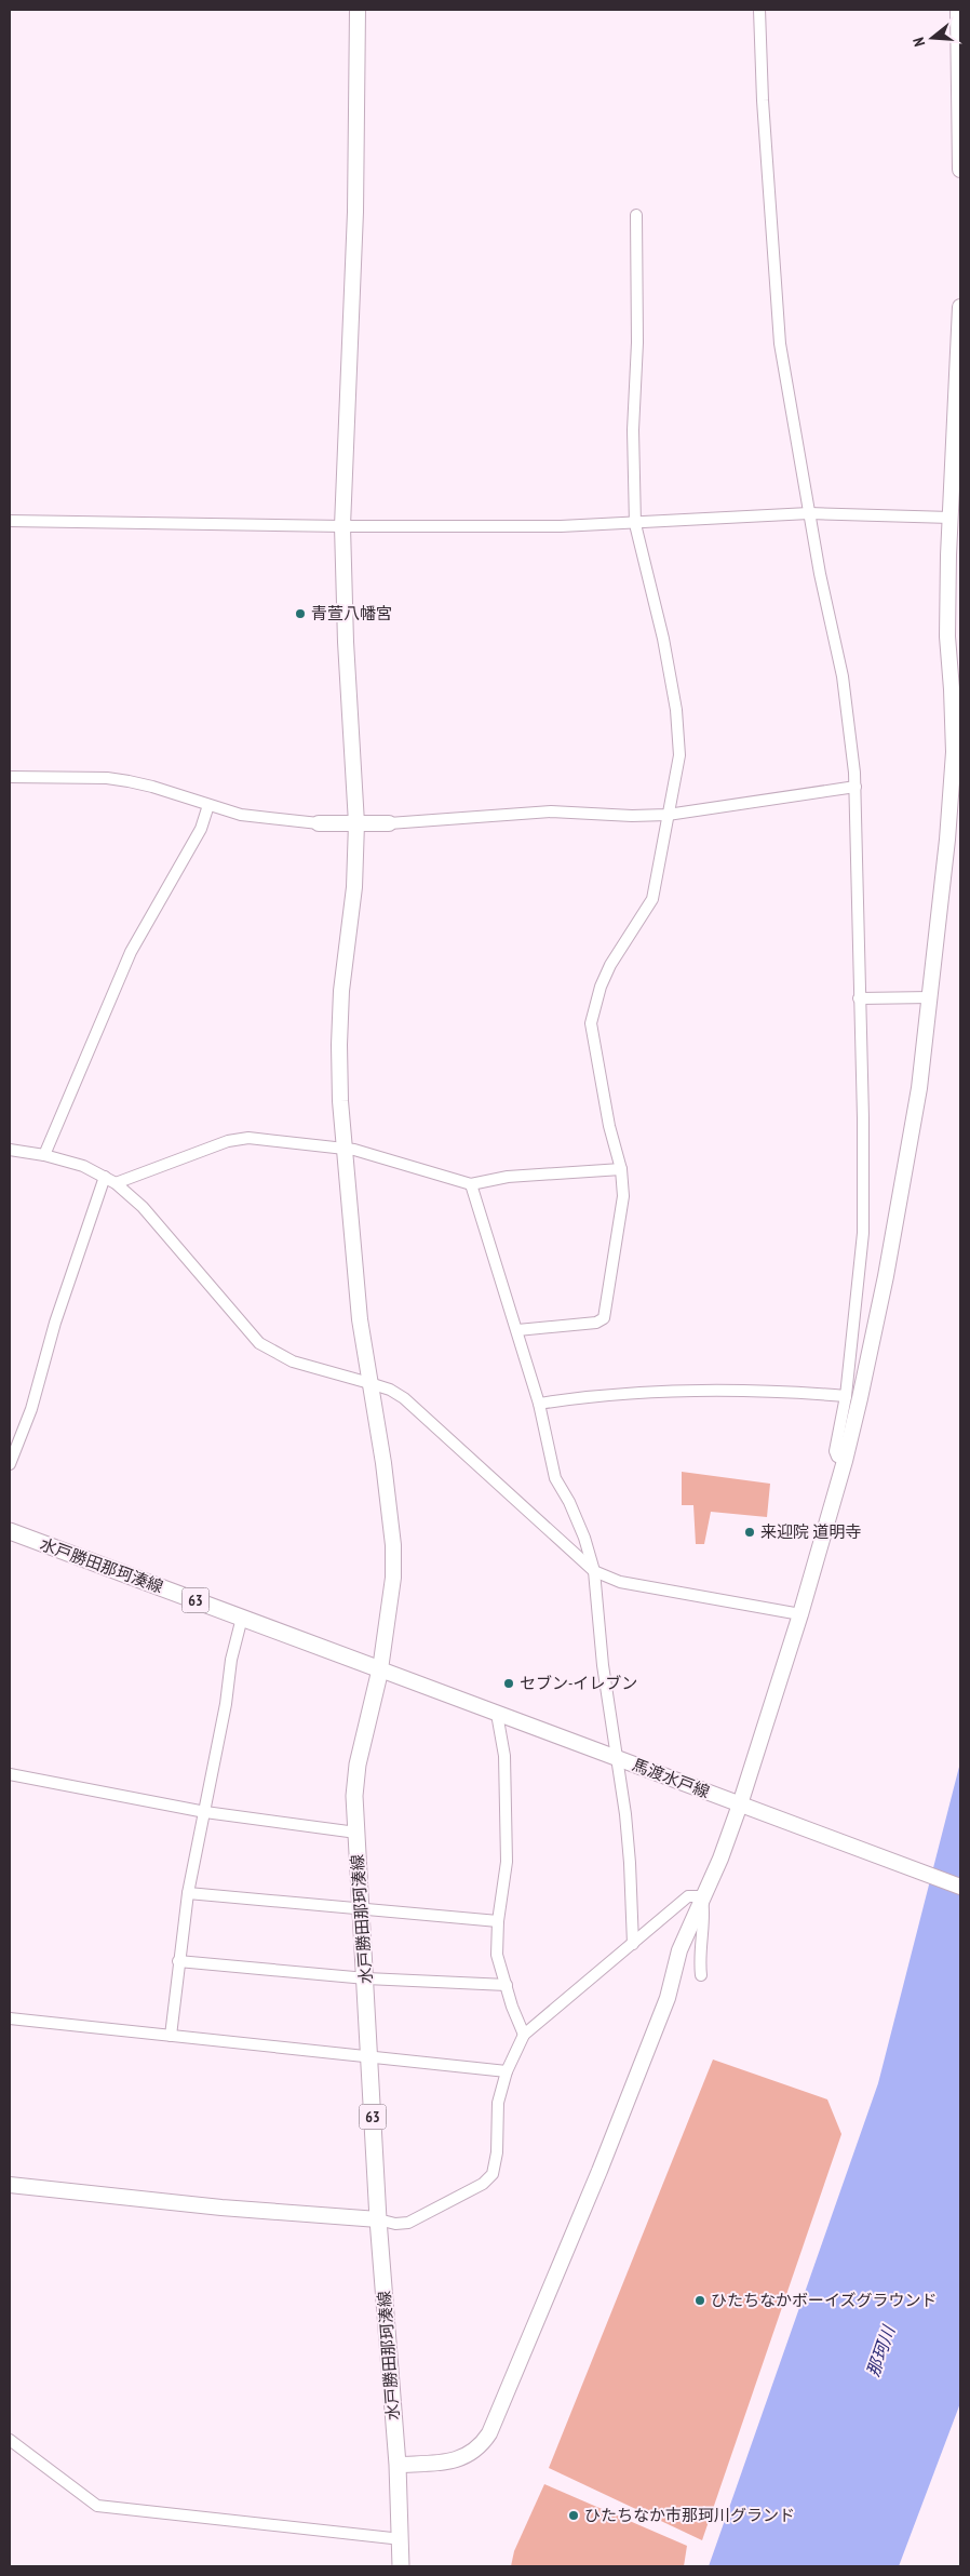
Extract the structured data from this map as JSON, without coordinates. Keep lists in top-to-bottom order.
{
  "streets": {
    "main road": ["水戸勝田那珂湊線", "63"],
    "street": ["馬渡水戸線"]
  },
  "crossings": [
    ["水戸勝田那珂湊線", "馬渡水戸線"]
  ],
  "water": ["那珂川"],
  "places": [
    "青萱八幡宮",
    "来迎院 道明寺",
    "セブン-イレブン",
    "ひたちなかボーイズグラウンド",
    "ひたちなか市那珂川グランド"
  ],
  "north": "left"
}
